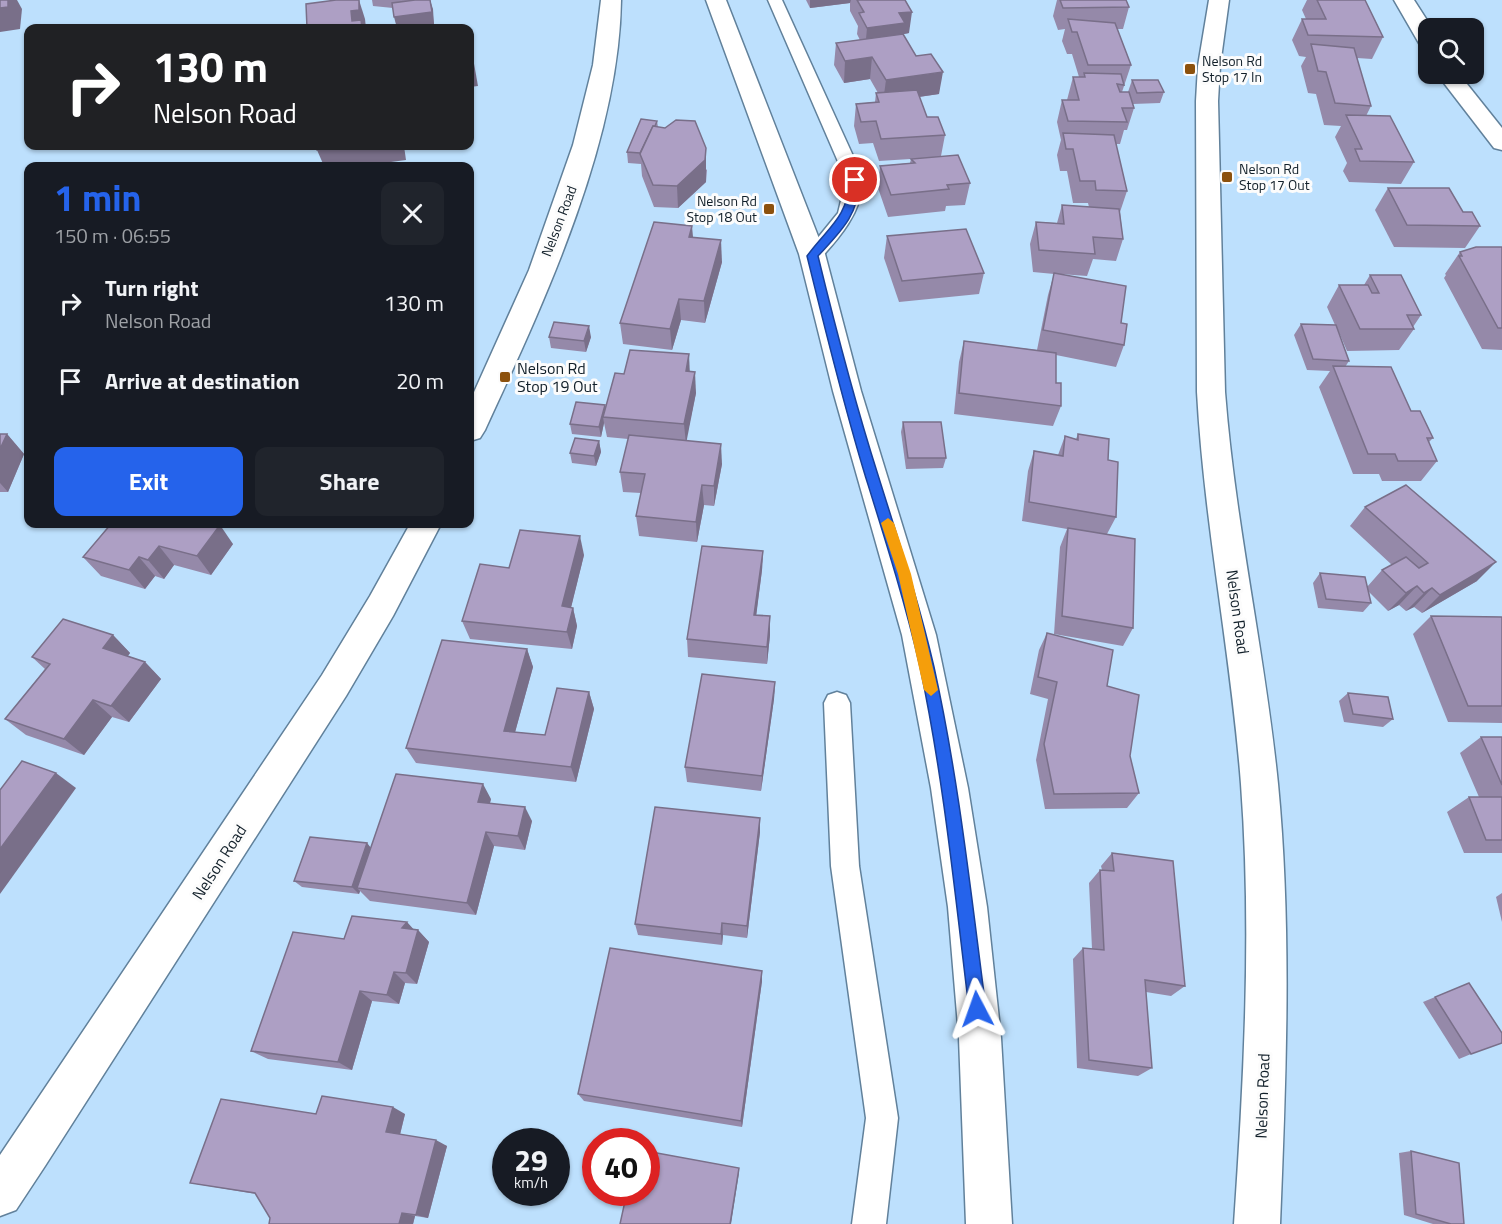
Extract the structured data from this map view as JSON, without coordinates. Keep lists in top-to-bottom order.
{
  "streets": {
    "street": ["Nelson Road"]
  },
  "places": {
    "transit": [
      "Nelson Rd Stop 17 In",
      "Nelson Rd Stop 17 Out",
      "Nelson Rd Stop 18 Out",
      "Nelson Rd Stop 19 Out"
    ]
  },
  "page": {
    "turn": ["130 m", "Nelson Road"],
    "heading": ["1 min", "150 m · 06:55"],
    "list": [
      {
        "name": "Turn right",
        "note": "Nelson Road",
        "value": "130 m"
      },
      {
        "name": "Arrive at destination",
        "value": "20 m"
      }
    ],
    "buttons": ["Exit", "Share"],
    "speed": "29 km/h",
    "limit": "40"
  }
}
